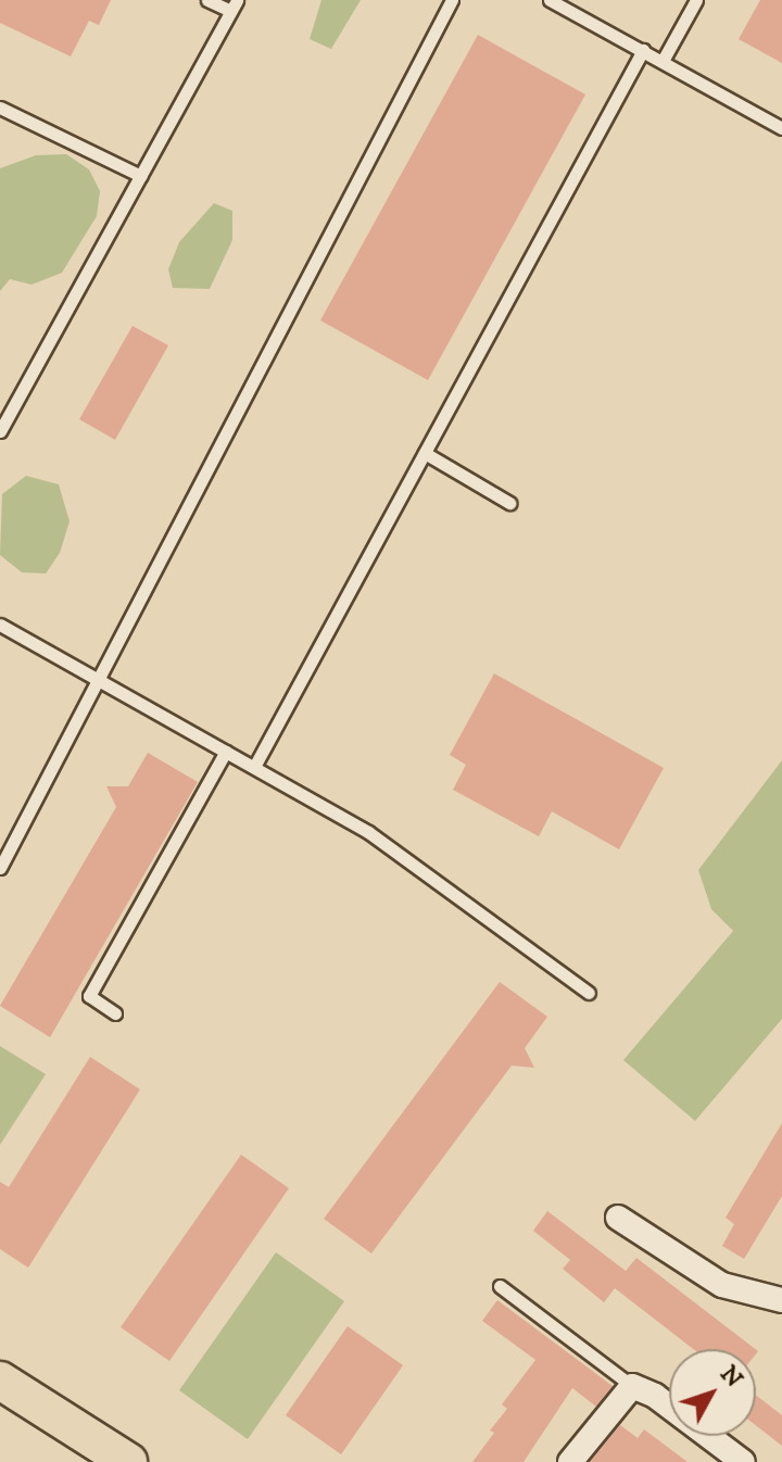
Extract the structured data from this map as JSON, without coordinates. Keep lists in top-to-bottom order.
{
  "north": "top right"
}
